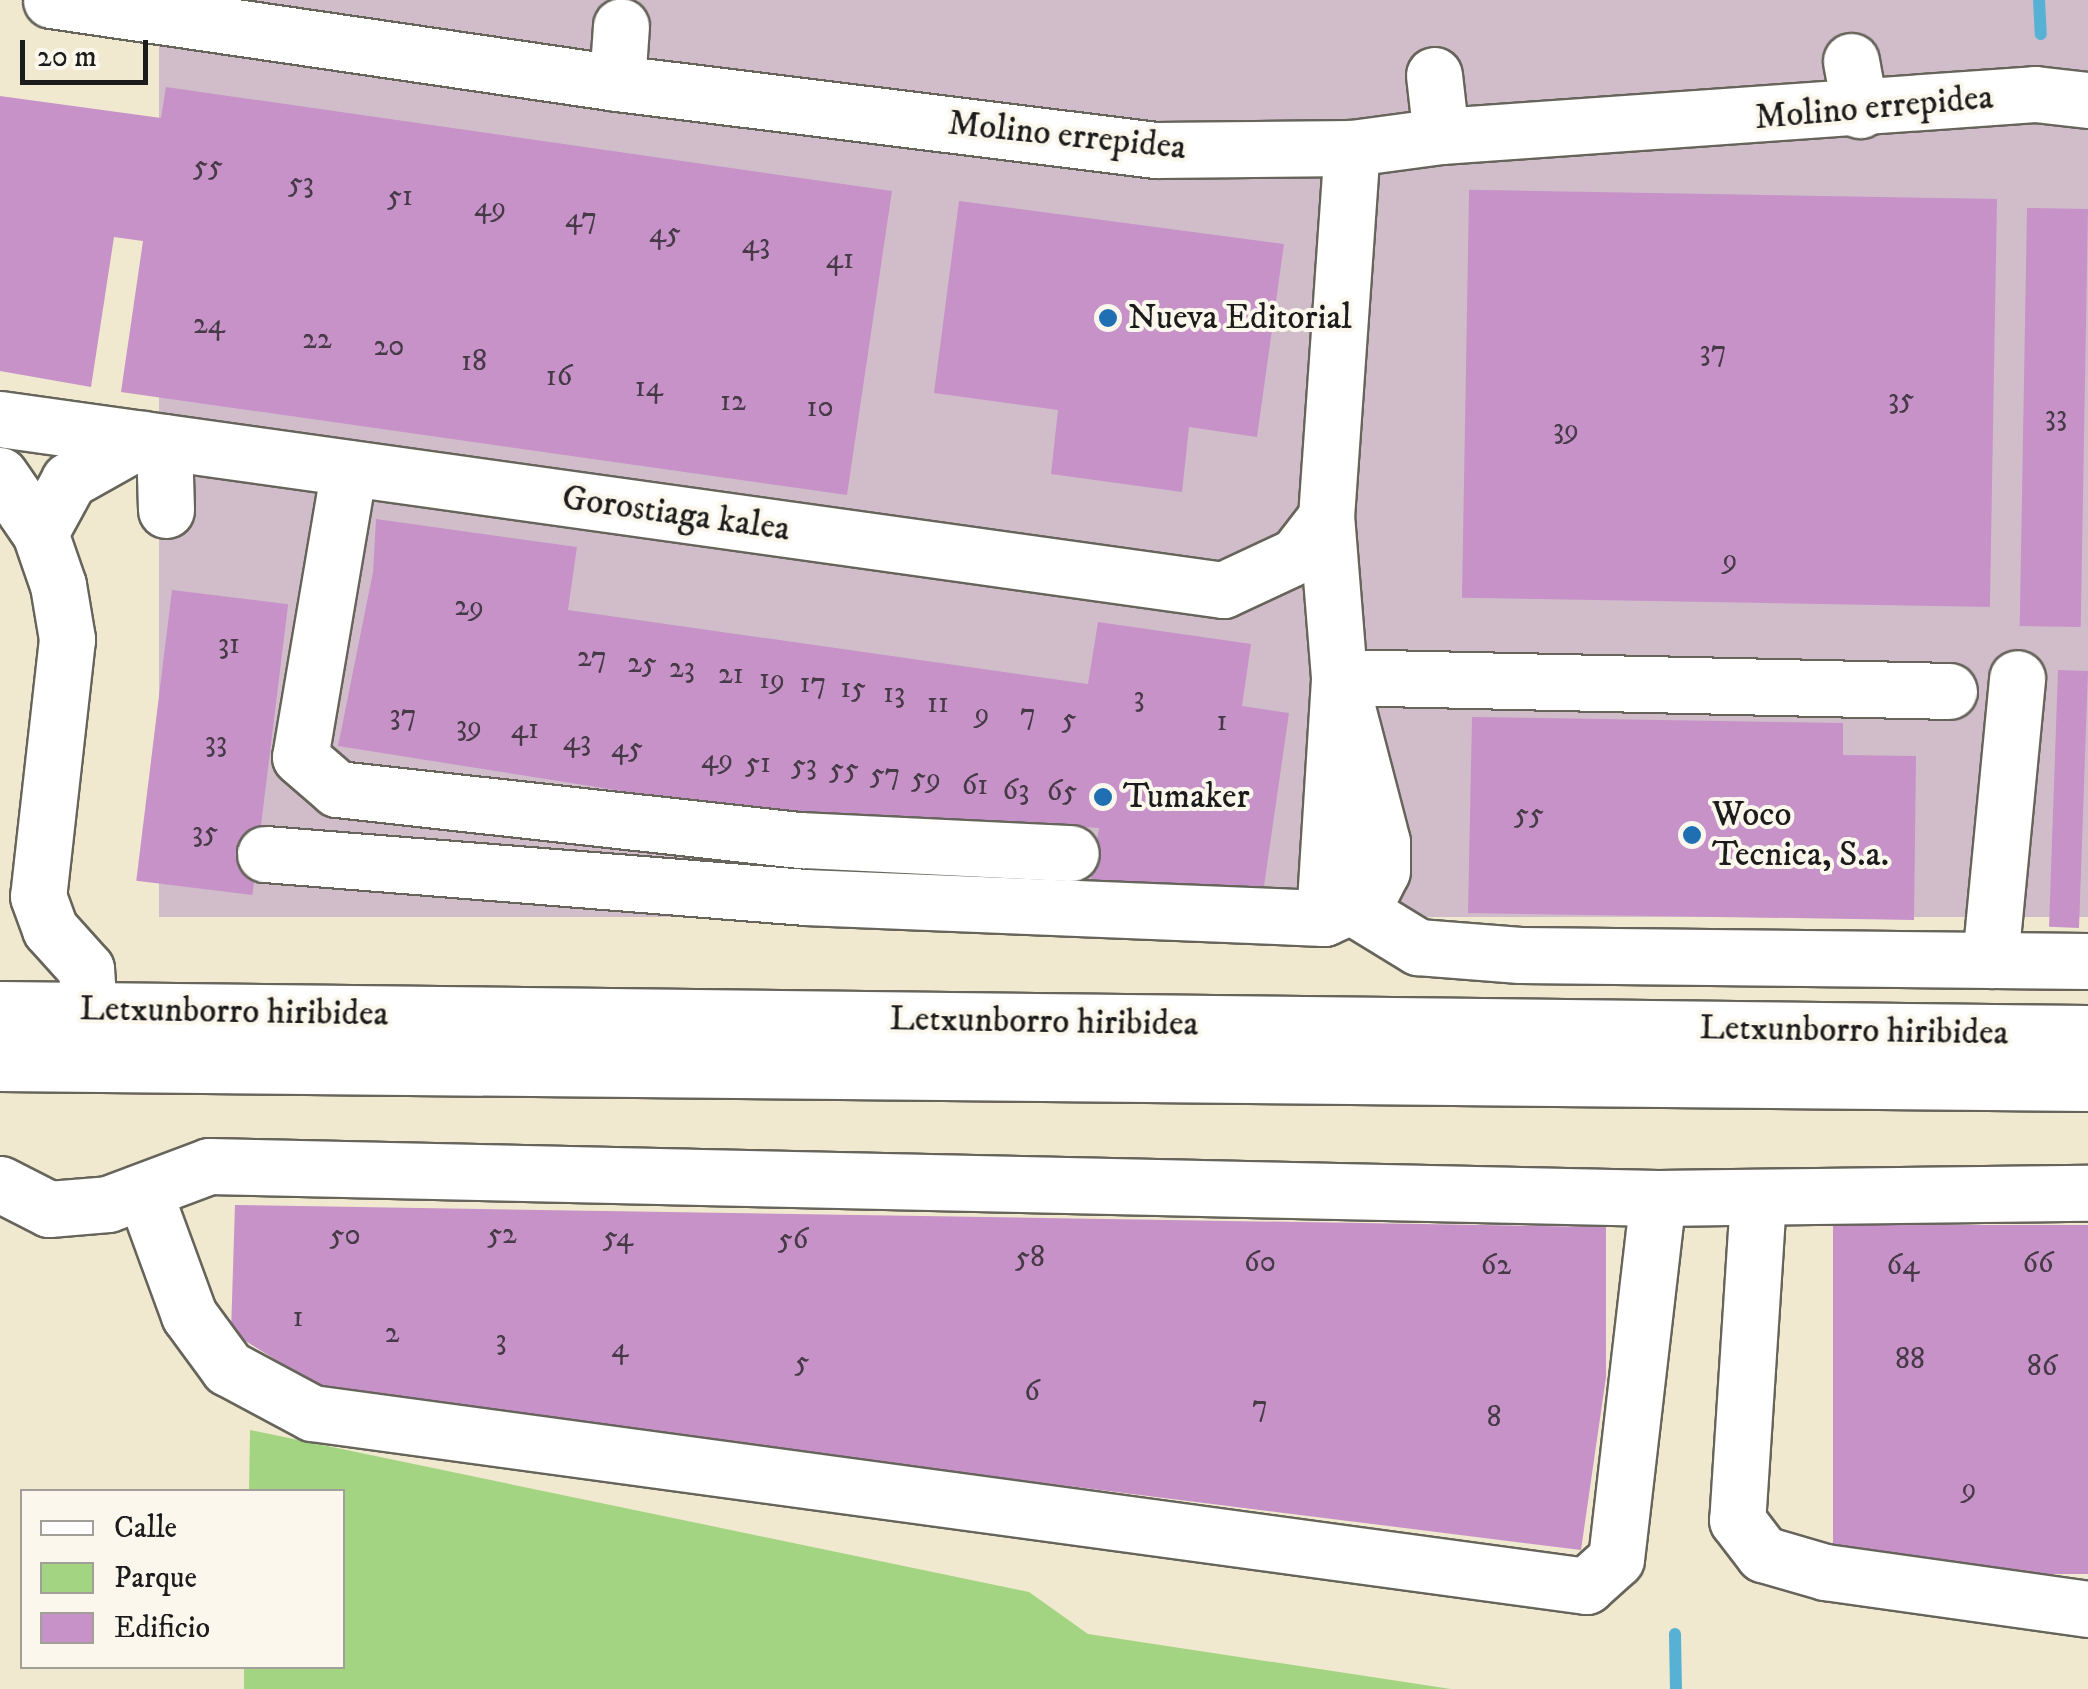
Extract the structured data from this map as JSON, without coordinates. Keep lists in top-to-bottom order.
{
  "streets": {
    "street": ["Molino errepidea", "Gorostiaga kalea", "Letxunborro hiribidea"]
  },
  "places": ["Nueva Editorial", "Tumaker", "Woco Tecnica, S.a."],
  "house_numbers": [
    "55",
    "53",
    "51",
    "49",
    "47",
    "45",
    "43",
    "41",
    "24",
    "22",
    "20",
    "37",
    "18",
    "16",
    "14",
    "35",
    "12",
    "10",
    "33",
    "39",
    "9",
    "29",
    "31",
    "27",
    "25",
    "23",
    "21",
    "19",
    "17",
    "15",
    "13",
    "3",
    "11",
    "9",
    "7",
    "37",
    "5",
    "1",
    "39",
    "41",
    "43",
    "33",
    "45",
    "49",
    "51",
    "53",
    "55",
    "57",
    "59",
    "61",
    "63",
    "65",
    "55",
    "35",
    "52",
    "50",
    "54",
    "56",
    "58",
    "60",
    "66",
    "62",
    "64",
    "1",
    "2",
    "3",
    "4",
    "88",
    "5",
    "86",
    "6",
    "7",
    "8",
    "9"
  ],
  "legend": ["Calle", "Parque", "Edificio"],
  "scale_bar": "20 m"
}
